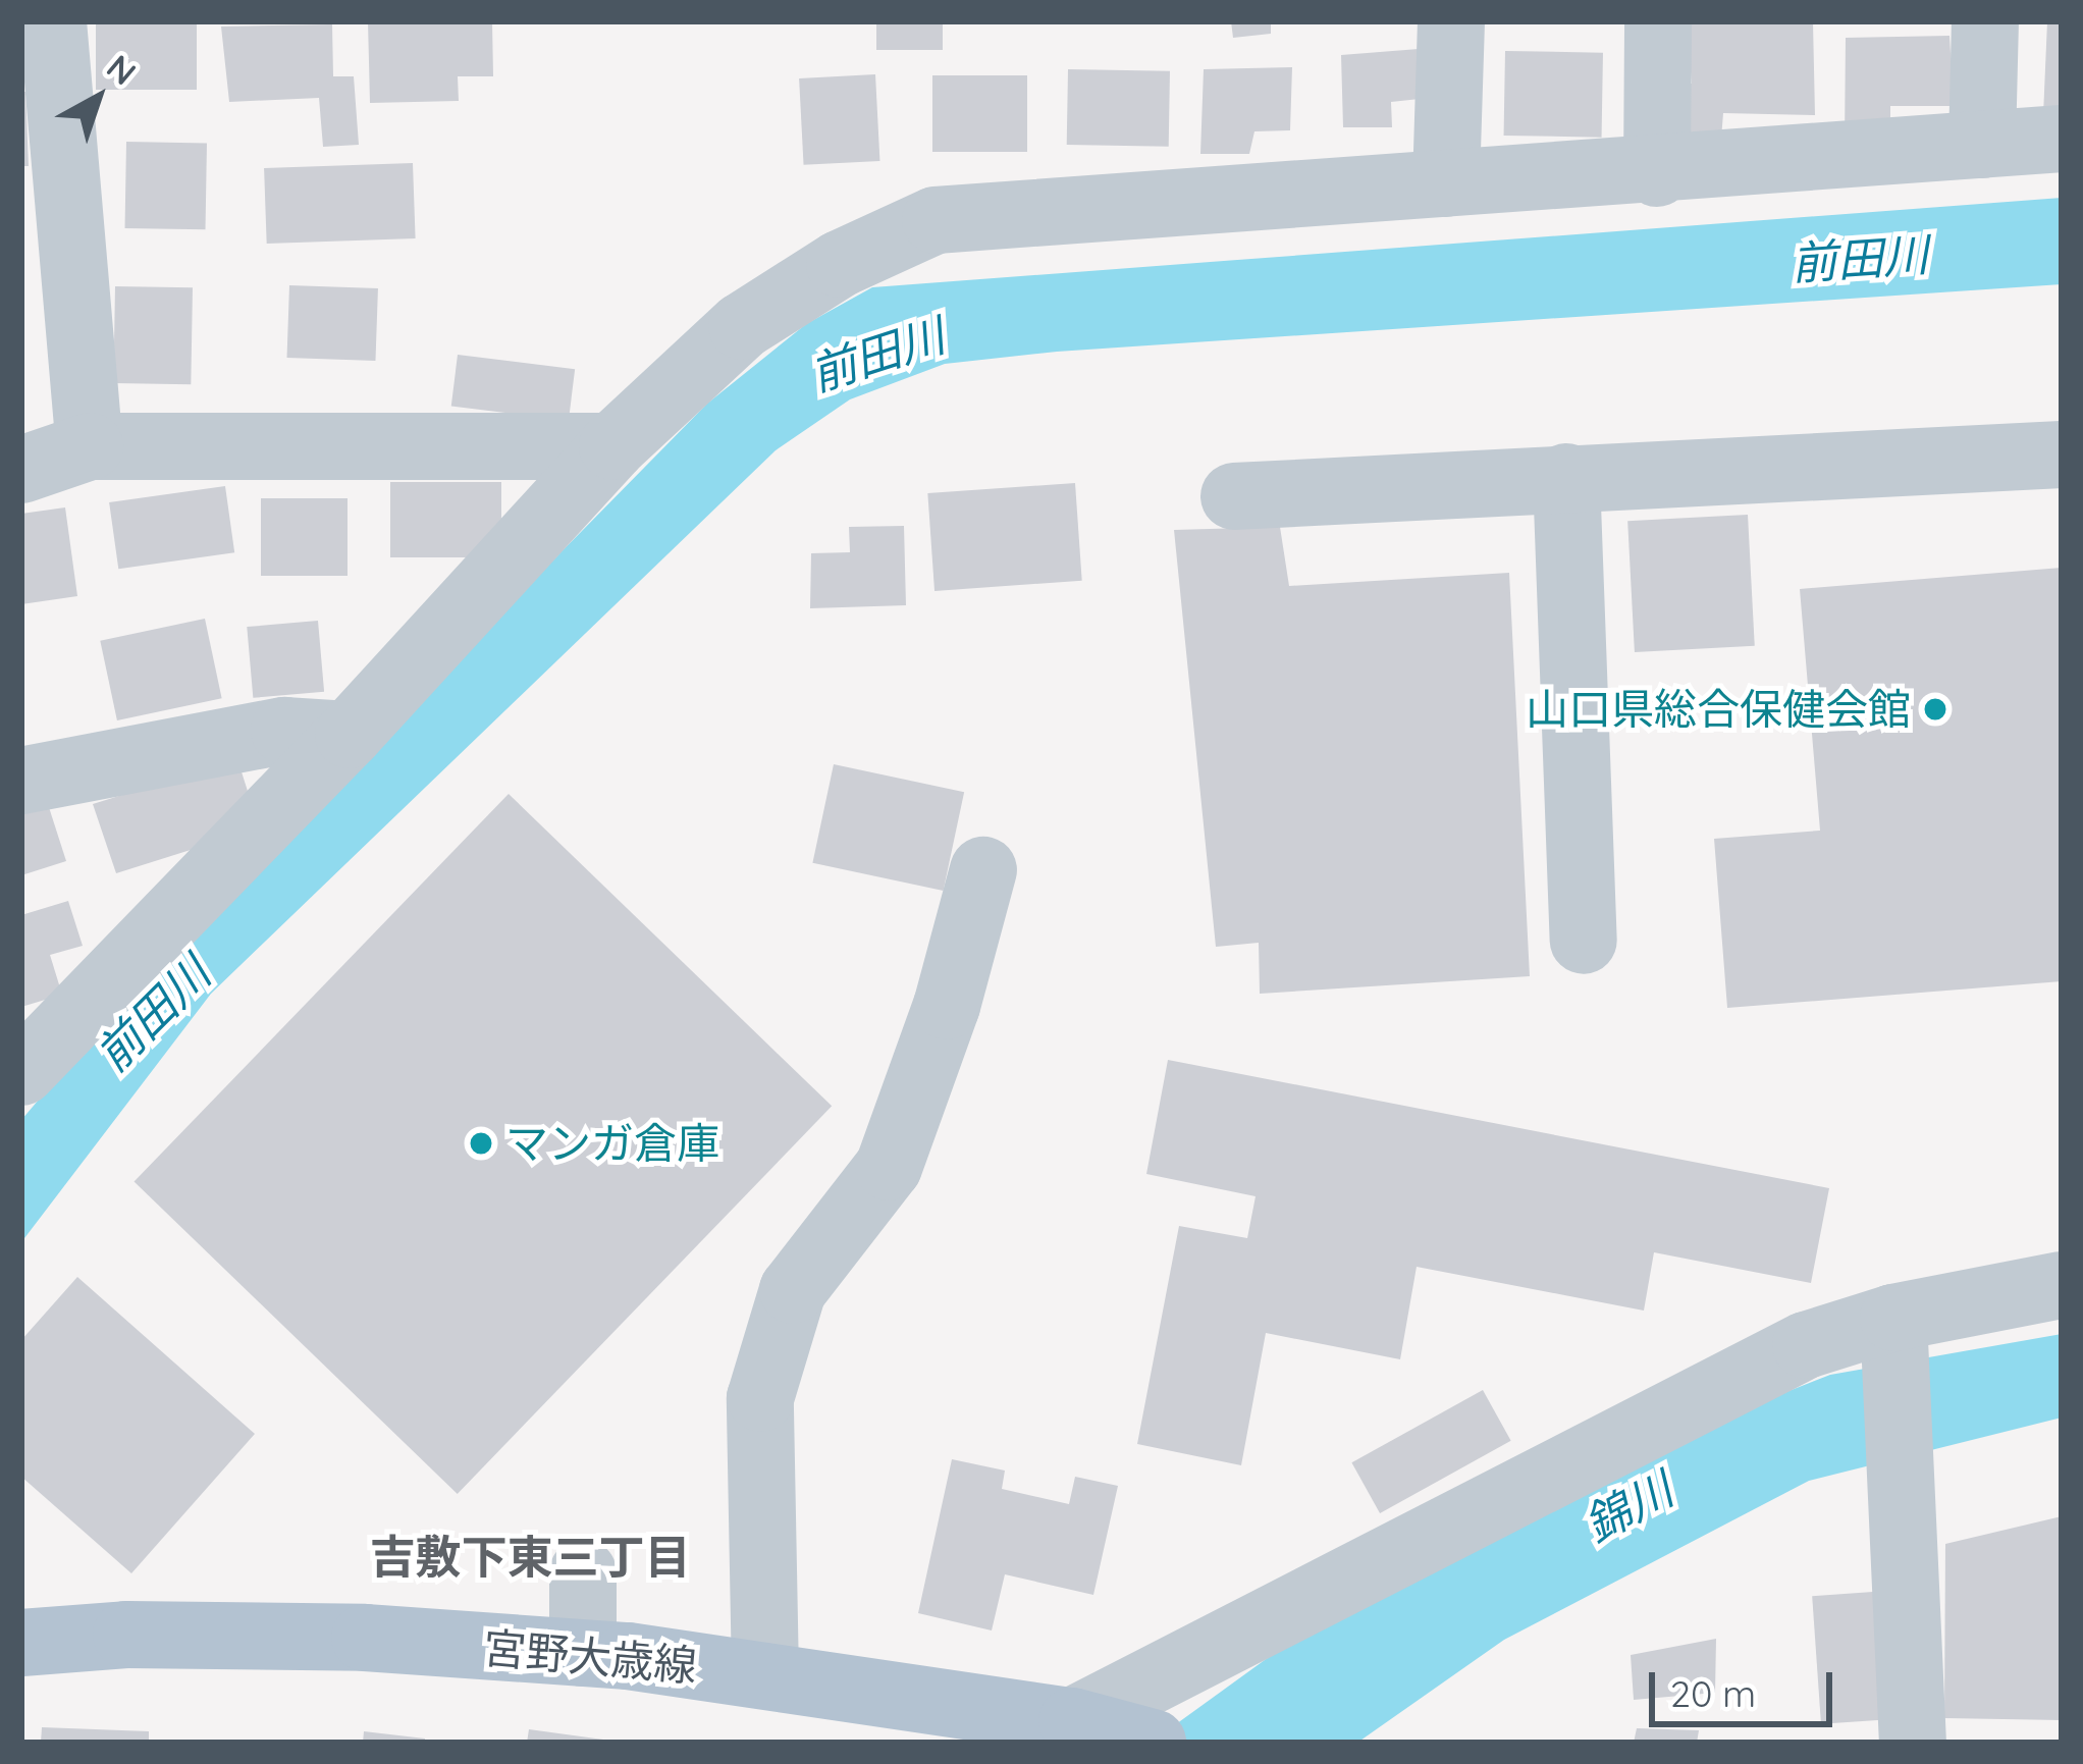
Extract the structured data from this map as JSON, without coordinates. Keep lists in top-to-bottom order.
{
  "streets": {
    "main road": ["宮野大歳線"]
  },
  "districts": ["吉敷下東三丁目"],
  "water": ["前田川", "錦川"],
  "places": ["山口県総合保健会館", "マンガ倉庫"],
  "scale_bar": "20 m",
  "north": "top right"
}
